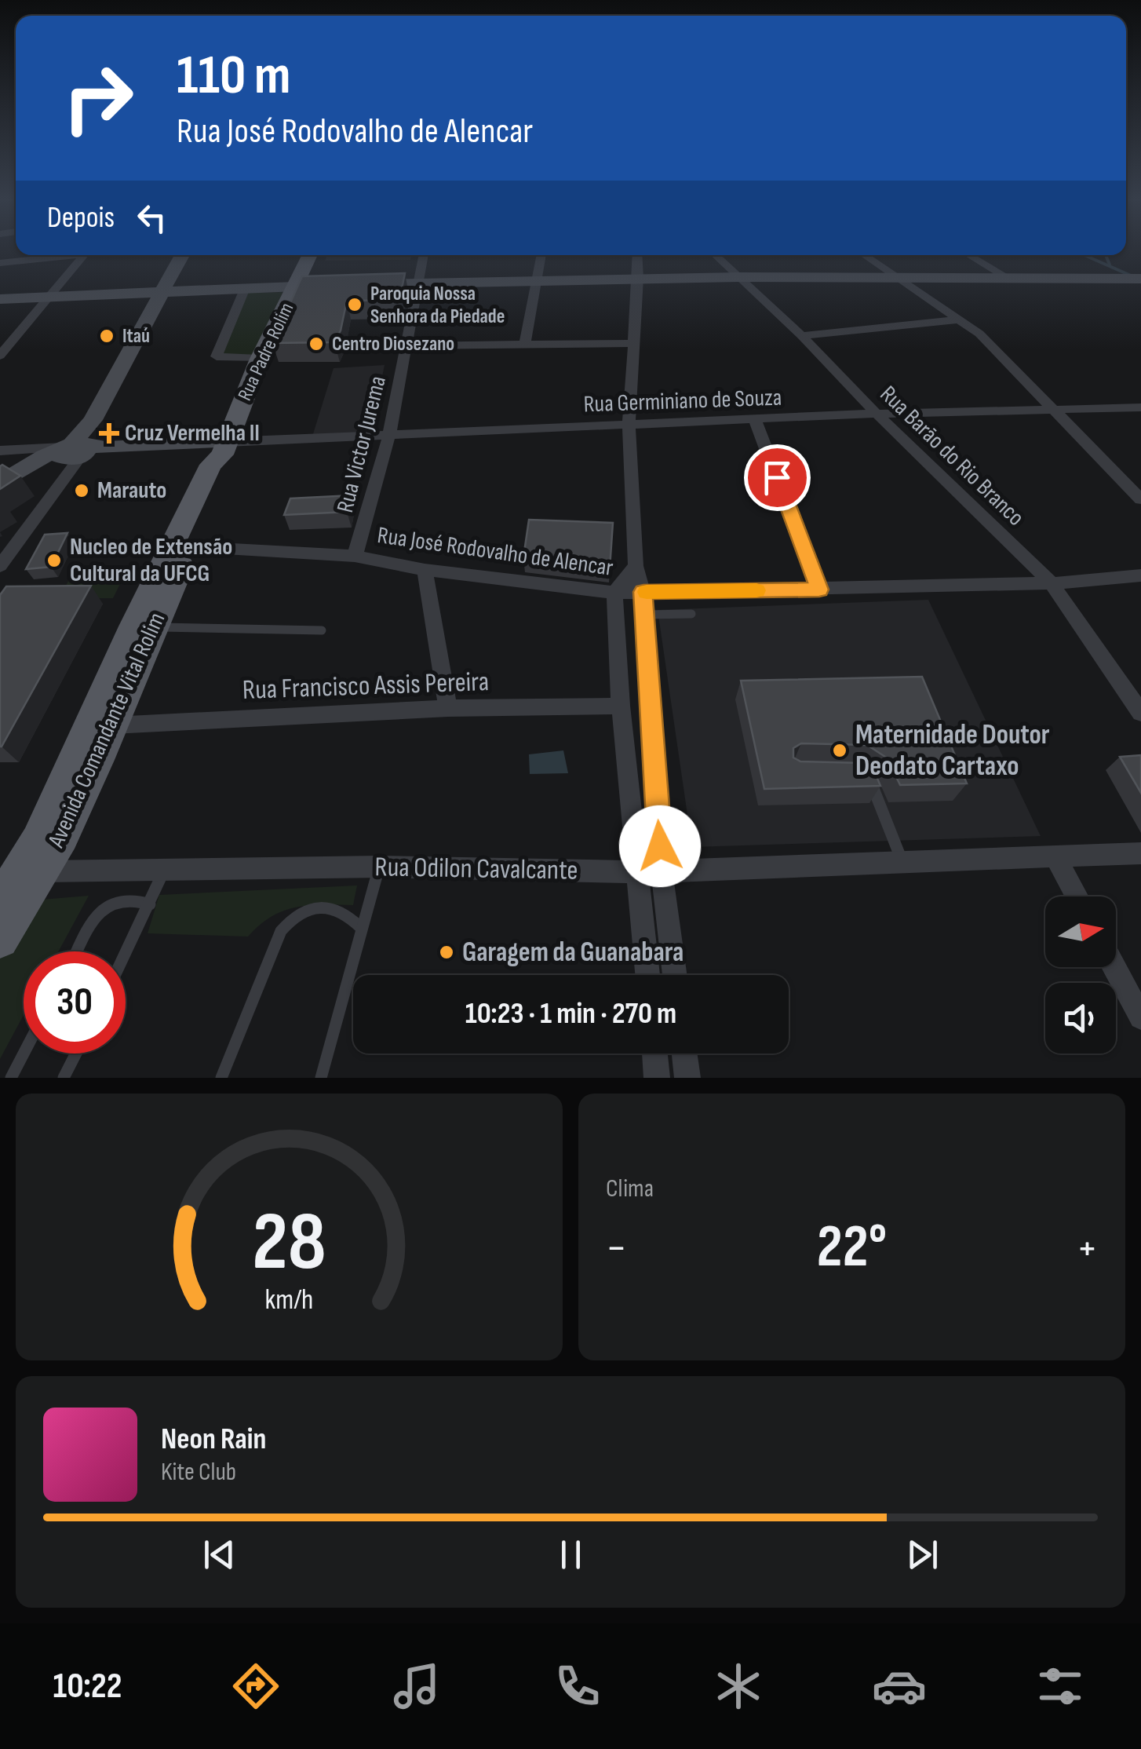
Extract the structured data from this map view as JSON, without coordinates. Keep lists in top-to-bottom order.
{
  "streets": {
    "main road": ["Rua Padre Rolim", "Avenida Comandante Vital Rolim"],
    "street": [
      "Rua Germiniano de Souza",
      "Rua Victor Jurema",
      "Rua Barāo do Rio Branco",
      "Rua José Rodovalho de Alencar",
      "Rua Francisco Assis Pereira",
      "Rua Odilon Cavalcante"
    ]
  },
  "crossings": [
    ["Rua Padre Rolim", "Rua Germiniano de Souza"],
    ["Rua Padre Rolim", "Avenida Comandante Vital Rolim"],
    ["Rua Germiniano de Souza", "Rua Victor Jurema"],
    ["Rua Germiniano de Souza", "Rua Barāo do Rio Branco"],
    ["Rua Germiniano de Souza", "Avenida Comandante Vital Rolim"],
    ["Rua Victor Jurema", "Rua José Rodovalho de Alencar"],
    ["Rua Barāo do Rio Branco", "Rua José Rodovalho de Alencar"],
    ["Rua José Rodovalho de Alencar", "Avenida Comandante Vital Rolim"],
    ["Rua Francisco Assis Pereira", "Avenida Comandante Vital Rolim"],
    ["Avenida Comandante Vital Rolim", "Rua Odilon Cavalcante"]
  ],
  "places": {
    "other": [
      "Paroquia Nossa Senhora da Piedade",
      "Itaú",
      "Centro Diosezano",
      "Marauto",
      "Nucleo de Extensão Cultural da UFCG",
      "Maternidade Doutor Deodato Cartaxo",
      "Garagem da Guanabara"
    ],
    "health": ["Cruz Vermelha II"]
  },
  "north": "right",
  "page": {
    "turn": ["110 m", "Rua José Rodovalho de Alencar"],
    "then": "Depois",
    "limit": "30",
    "trip": "10:23 · 1 min · 270 m",
    "tile": "Clima",
    "heat": ["−", "22°", "+"],
    "song": ["Neon Rain", "Kite Club"],
    "tabs": "10:22",
    "gauge": ["28", "km/h"]
  }
}
